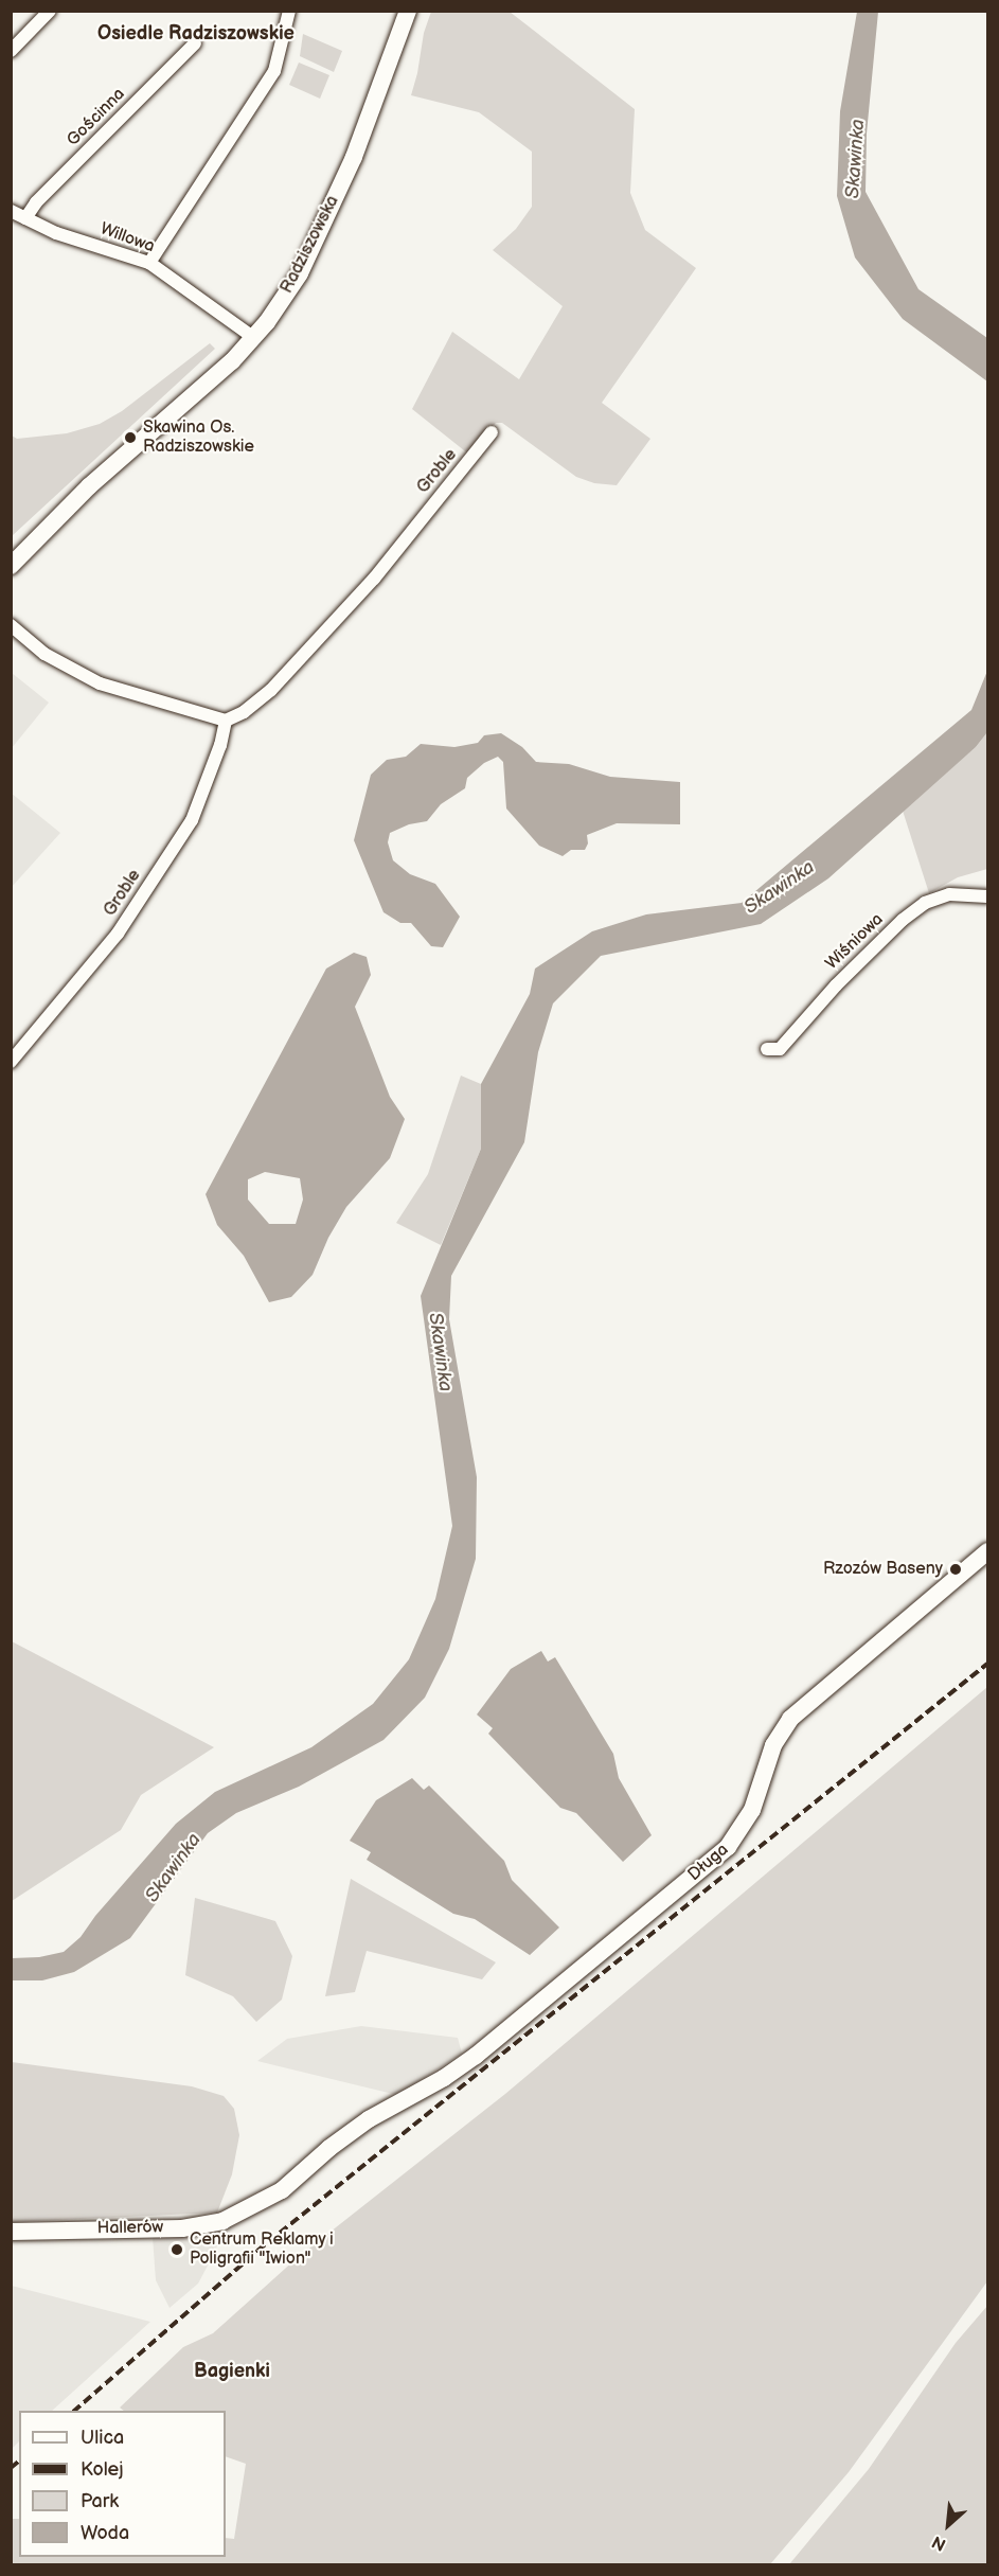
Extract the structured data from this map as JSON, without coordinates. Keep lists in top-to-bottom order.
{
  "streets": {
    "street": [
      "Gościnna",
      "Willowa",
      "Radziszowska",
      "Groble",
      "Wiśniowa",
      "Długa",
      "Hallerów"
    ]
  },
  "crossings": [
    ["Gościnna", "Willowa"],
    ["Willowa", "Radziszowska"],
    ["Długa", "Hallerów"]
  ],
  "districts": ["Osiedle Radziszowskie", "Bagienki"],
  "water": ["Skawinka"],
  "places": ["Skawina Os. Radziszowskie", "Rzozów Baseny", "Centrum Reklamy i Poligrafii \"Iwion\""],
  "legend": [
    "Ulica",
    "Kolej",
    "Park",
    "Woda"
  ],
  "north": "bottom left"
}
